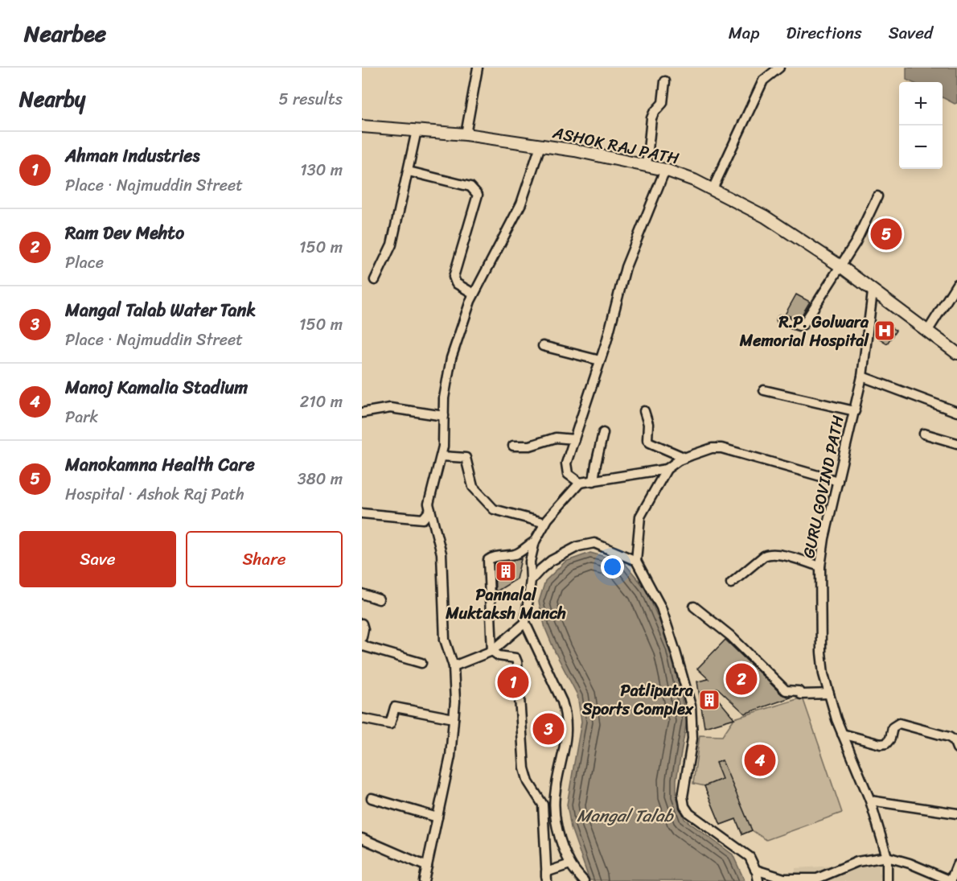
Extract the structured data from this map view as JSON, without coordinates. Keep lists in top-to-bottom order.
{
  "streets": {
    "main road": ["ASHOK RAJ PATH"],
    "street": ["GURU GOVIND PATH"]
  },
  "crossings": [
    ["ASHOK RAJ PATH", "GURU GOVIND PATH"]
  ],
  "water": ["Mangal Talab"],
  "places": {
    "hospital": ["R.P. Golwara Memorial Hospital"],
    "building": ["Pannalal Muktaksh Manch", "Patliputra Sports Complex"]
  },
  "page": {
    "header": "Nearbee",
    "nav": ["Map", "Directions", "Saved"],
    "heading": ["Nearby", "5 results"],
    "map_buttons": ["+", "−"],
    "list": [
      {
        "mark": "1",
        "name": "Ahman Industries",
        "note": "Place · Najmuddin Street",
        "value": "130 m"
      },
      {
        "mark": "2",
        "name": "Ram Dev Mehto",
        "note": "Place",
        "value": "150 m"
      },
      {
        "mark": "3",
        "name": "Mangal Talab Water Tank",
        "note": "Place · Najmuddin Street",
        "value": "150 m"
      },
      {
        "mark": "4",
        "name": "Manoj Kamalia Stadium",
        "note": "Park",
        "value": "210 m"
      },
      {
        "mark": "5",
        "name": "Manokamna Health Care",
        "note": "Hospital · Ashok Raj Path",
        "value": "380 m"
      }
    ],
    "pins": [
      "5",
      "2",
      "1",
      "3",
      "4"
    ],
    "buttons": ["Save", "Share"]
  }
}
